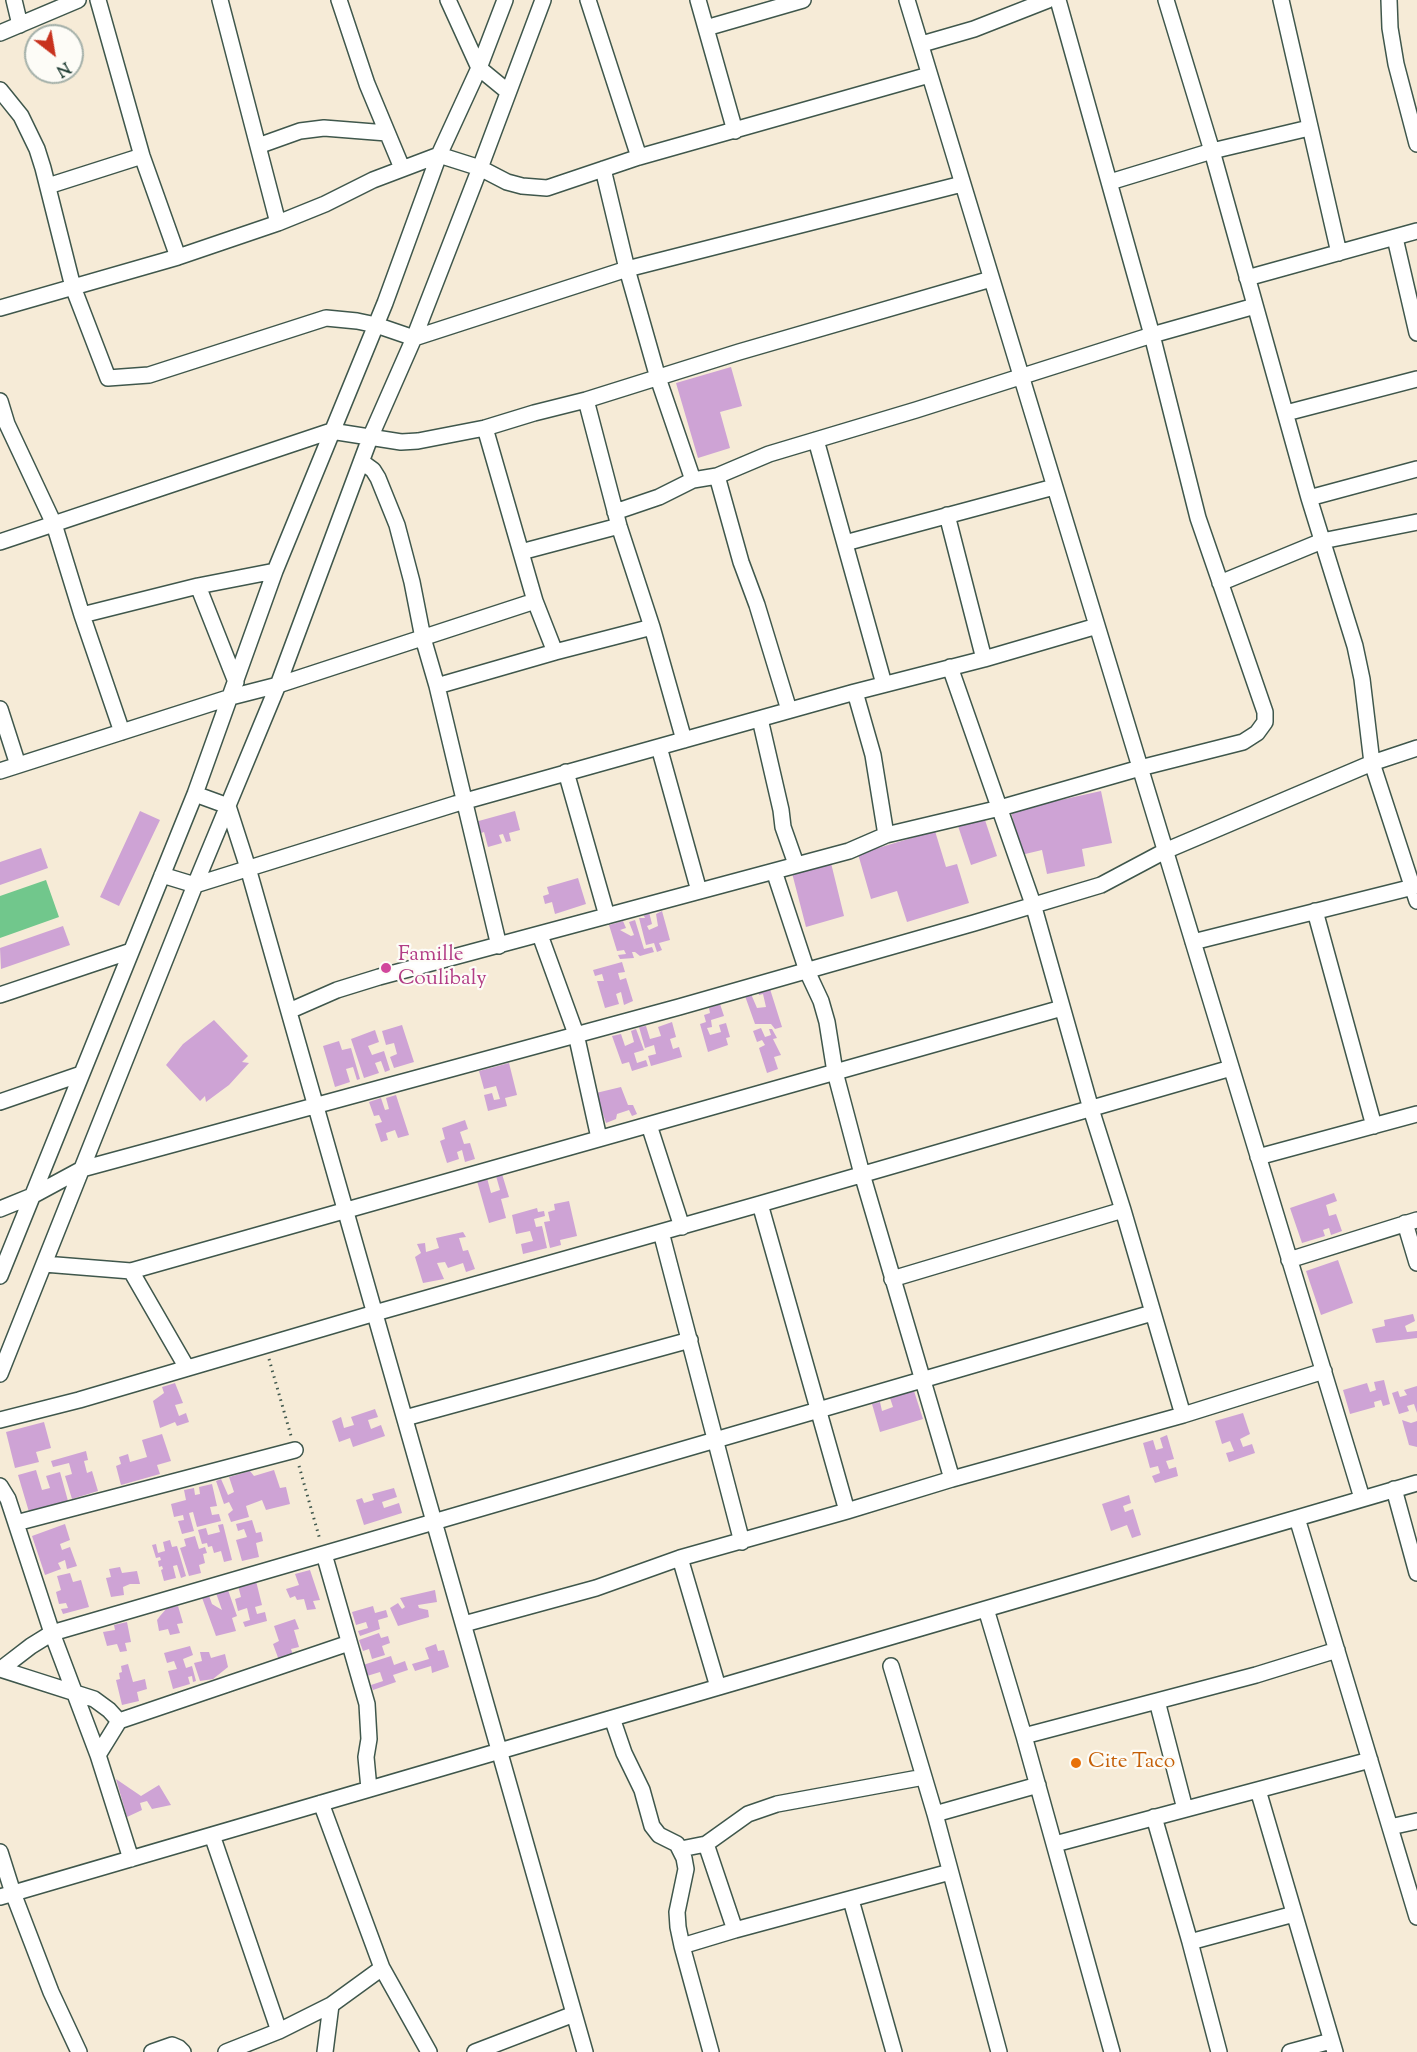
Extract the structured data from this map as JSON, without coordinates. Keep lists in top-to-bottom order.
{
  "places": ["Famille Coulibaly", "Cite Taco"],
  "north": "bottom right"
}
